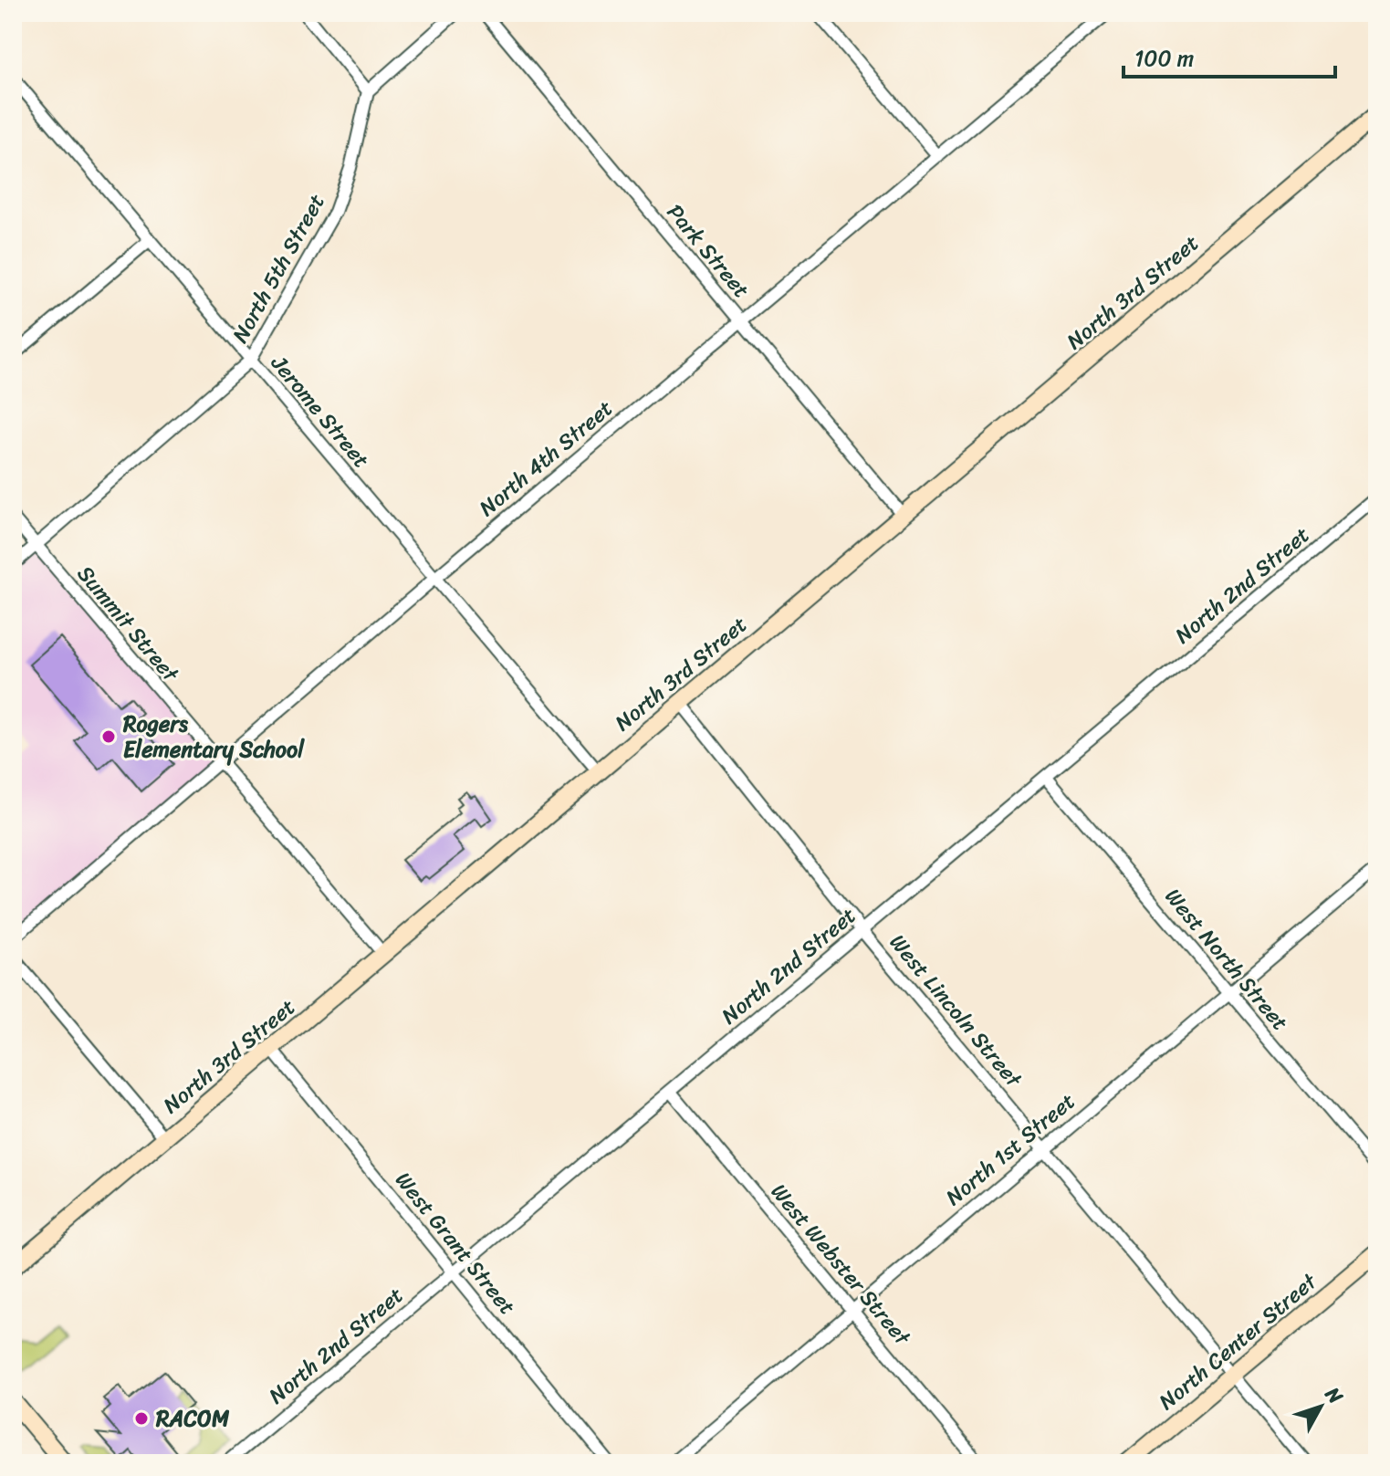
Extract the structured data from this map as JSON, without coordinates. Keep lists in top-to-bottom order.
{
  "streets": {
    "street": [
      "Park Street",
      "North 5th Street",
      "North 3rd Street",
      "Jerome Street",
      "North 4th Street",
      "North 2nd Street",
      "Summit Street",
      "West North Street",
      "West Lincoln Street",
      "North 1st Street",
      "West Grant Street",
      "West Webster Street",
      "North Center Street"
    ]
  },
  "crossings": [
    ["Park Street", "North 3rd Street"],
    ["Park Street", "North 4th Street"],
    ["North 5th Street", "Jerome Street"],
    ["North 5th Street", "Summit Street"],
    ["North 3rd Street", "Jerome Street"],
    ["North 3rd Street", "Summit Street"],
    ["North 3rd Street", "West Lincoln Street"],
    ["North 3rd Street", "West Grant Street"],
    ["Jerome Street", "North 4th Street"],
    ["North 4th Street", "Summit Street"],
    ["North 2nd Street", "West North Street"],
    ["North 2nd Street", "West Lincoln Street"],
    ["North 2nd Street", "West Grant Street"],
    ["North 2nd Street", "West Webster Street"],
    ["West North Street", "North 1st Street"],
    ["West Lincoln Street", "North 1st Street"],
    ["West Lincoln Street", "North Center Street"],
    ["North 1st Street", "West Webster Street"]
  ],
  "places": ["Rogers Elementary School", "RACOM"],
  "scale_bar": "100 m",
  "north": "top right"
}
